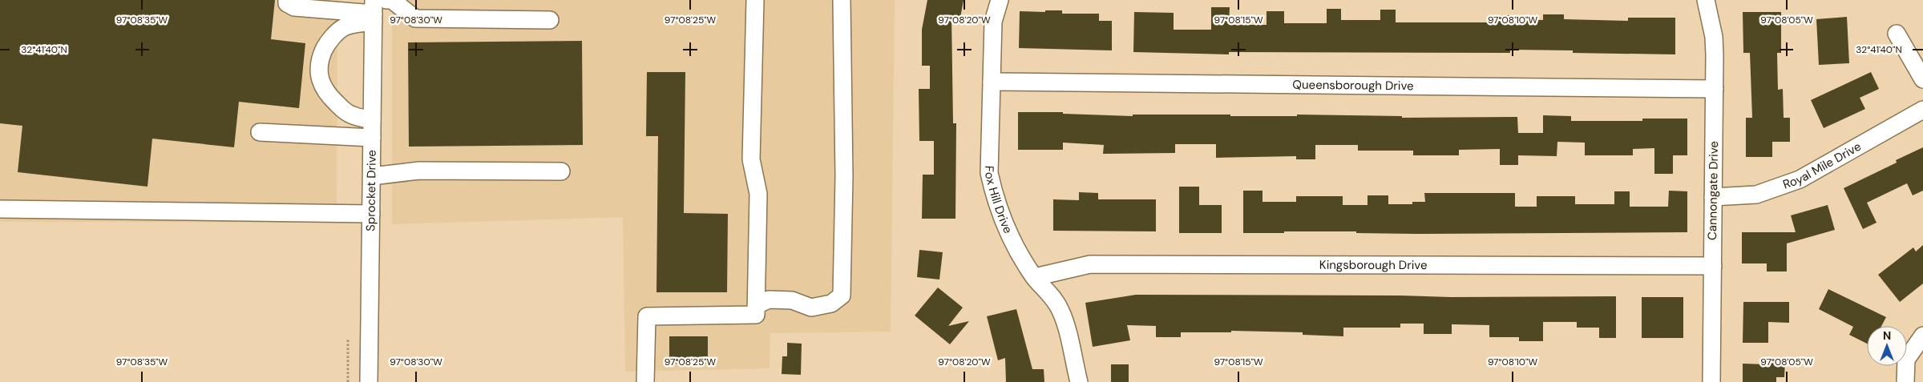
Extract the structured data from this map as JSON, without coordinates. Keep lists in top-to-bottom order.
{
  "streets": {
    "street": [
      "Queensborough Drive",
      "Royal Mile Drive",
      "Cannongate Drive",
      "Sprocket Drive",
      "Fox Hill Drive",
      "Kingsborough Drive"
    ]
  },
  "crossings": [
    ["Queensborough Drive", "Cannongate Drive"],
    ["Queensborough Drive", "Fox Hill Drive"],
    ["Royal Mile Drive", "Cannongate Drive"],
    ["Cannongate Drive", "Kingsborough Drive"],
    ["Fox Hill Drive", "Kingsborough Drive"]
  ],
  "north": "top",
  "coordinates": [
    "97°08'35\"W",
    "97°08'30\"W",
    "97°08'25\"W",
    "97°08'20\"W",
    "97°08'15\"W",
    "97°08'10\"W",
    "97°08'05\"W",
    "32°41'40\"N"
  ]
}
